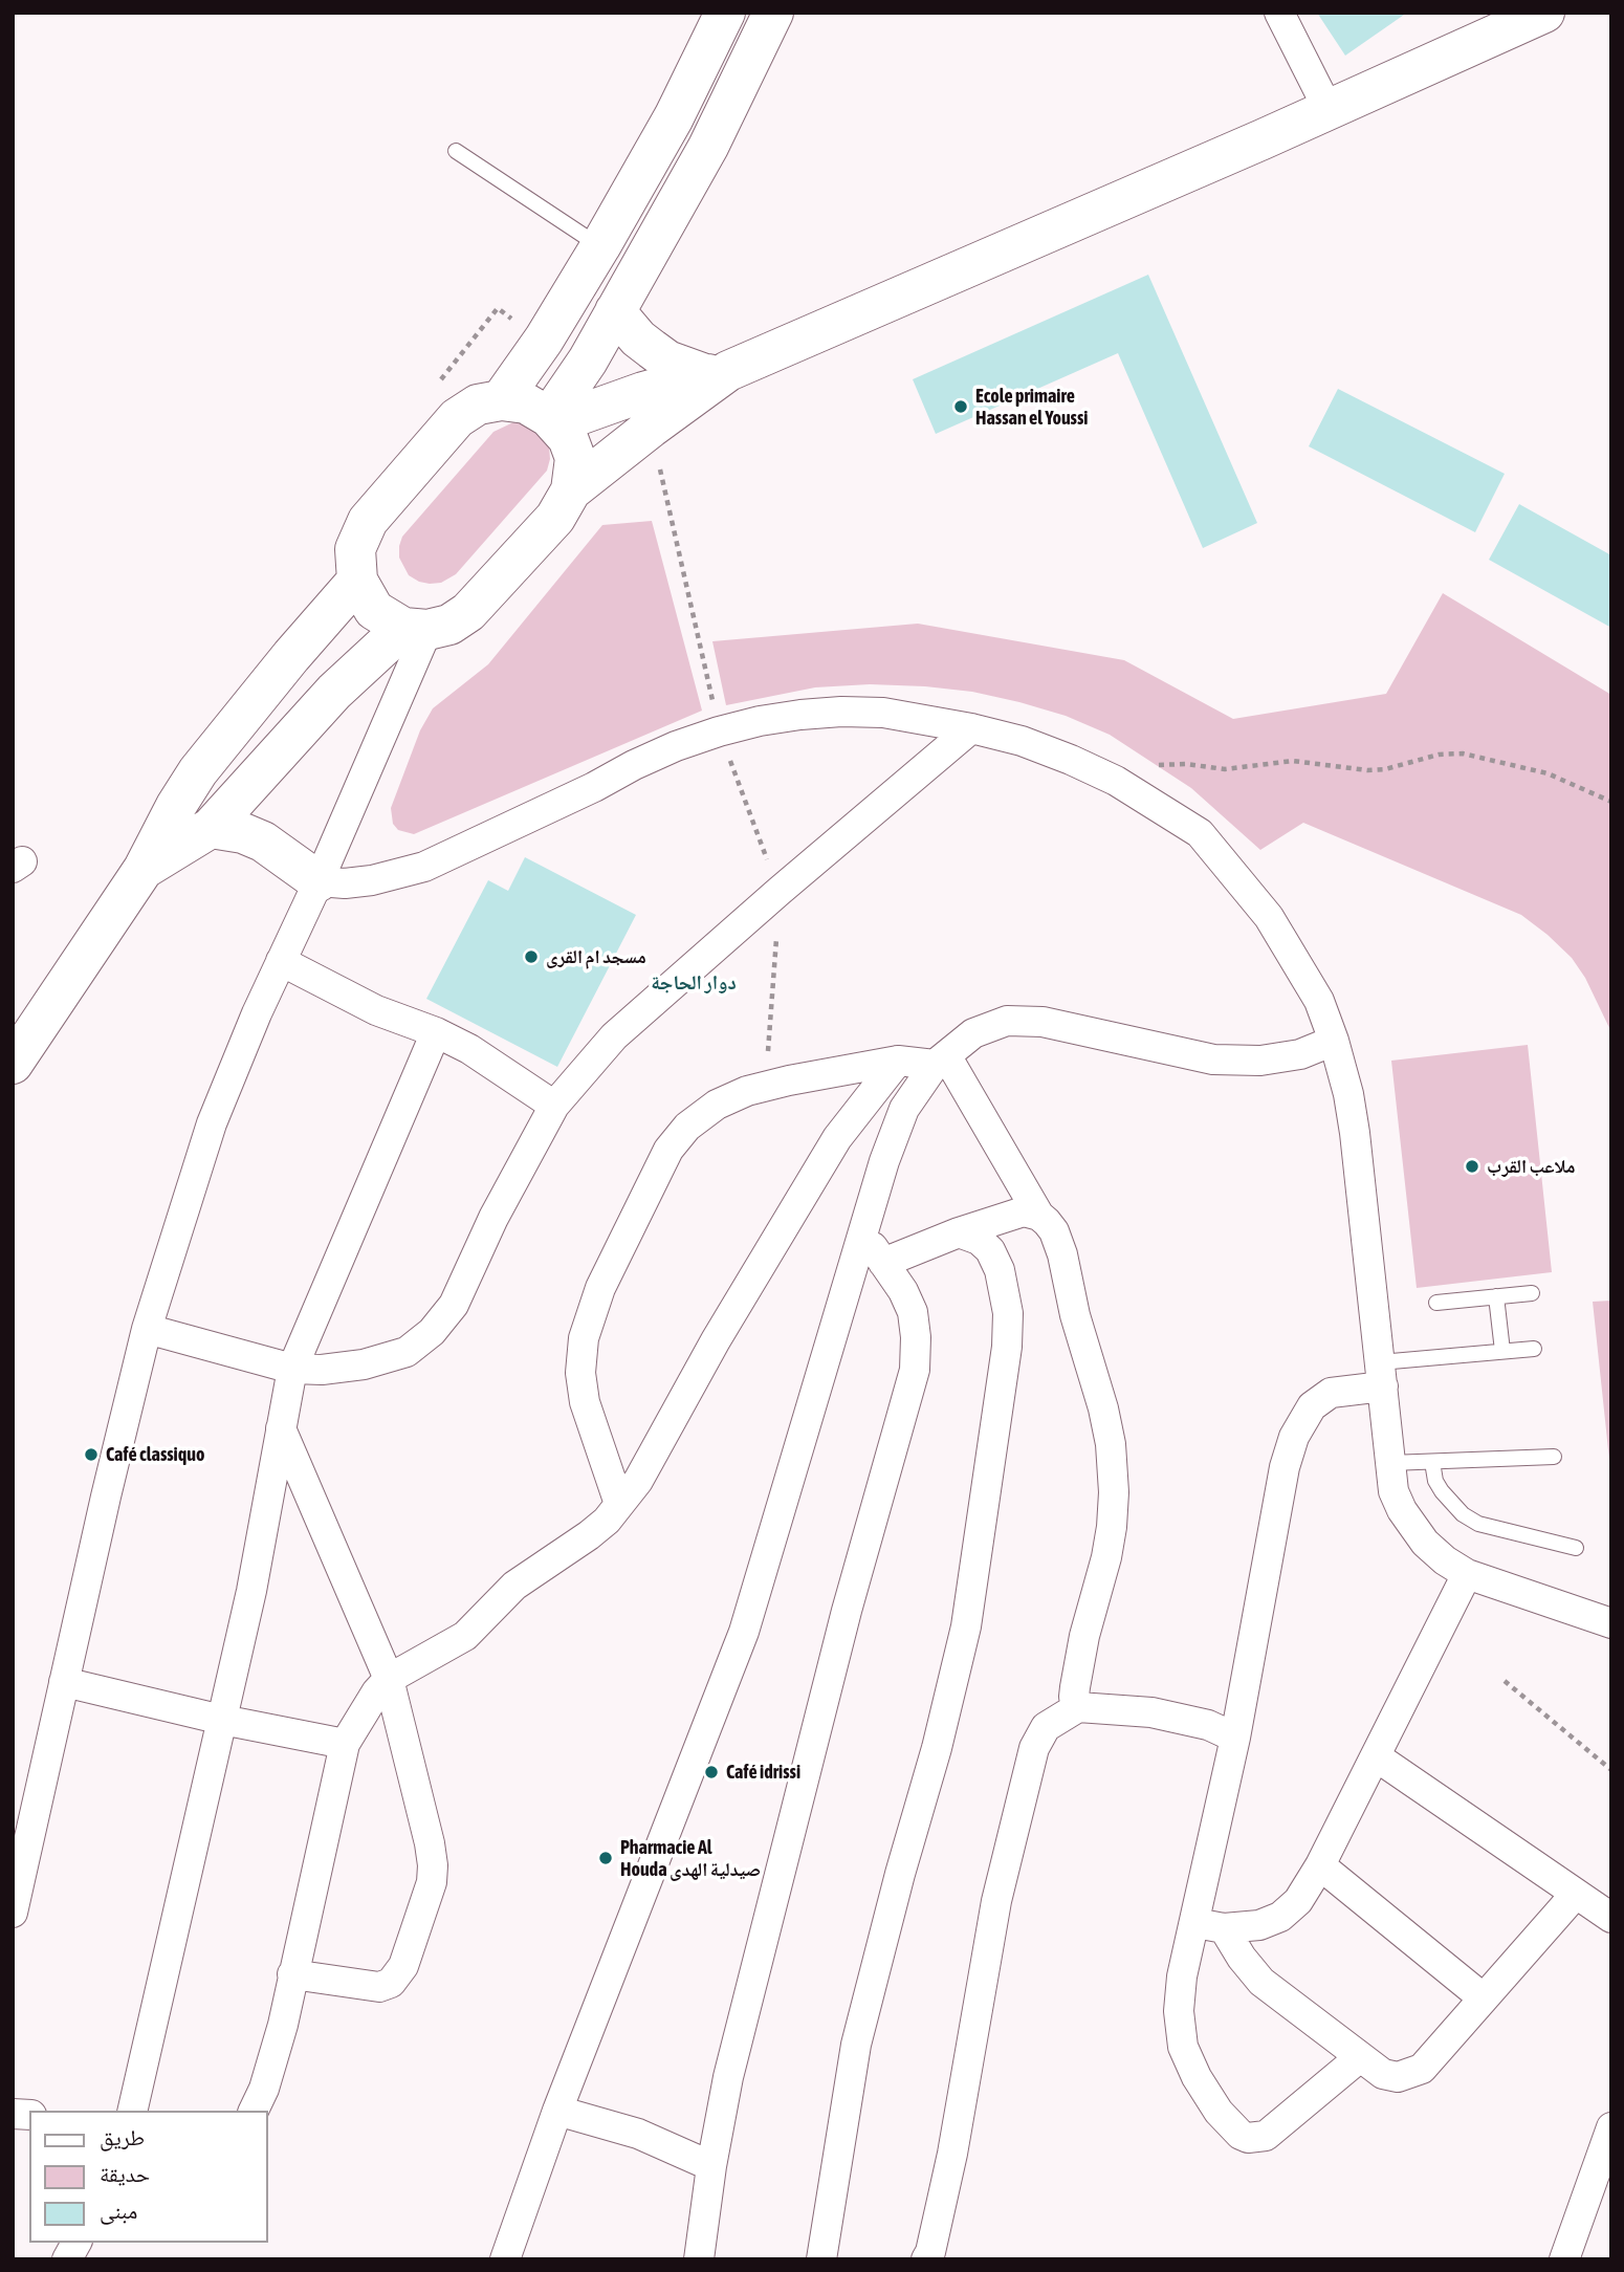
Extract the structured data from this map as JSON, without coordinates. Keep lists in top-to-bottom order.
{
  "districts": ["دوار الحاجة"],
  "places": [
    "Ecole primaire Hassan el Youssi",
    "مسجد ام القرى",
    "ملاعب القرب",
    "Café classiquo",
    "Café idrissi",
    "Pharmacie Al Houda صيدلية الهدى"
  ],
  "legend": ["طريق", "حديقة", "مبنى"]
}
